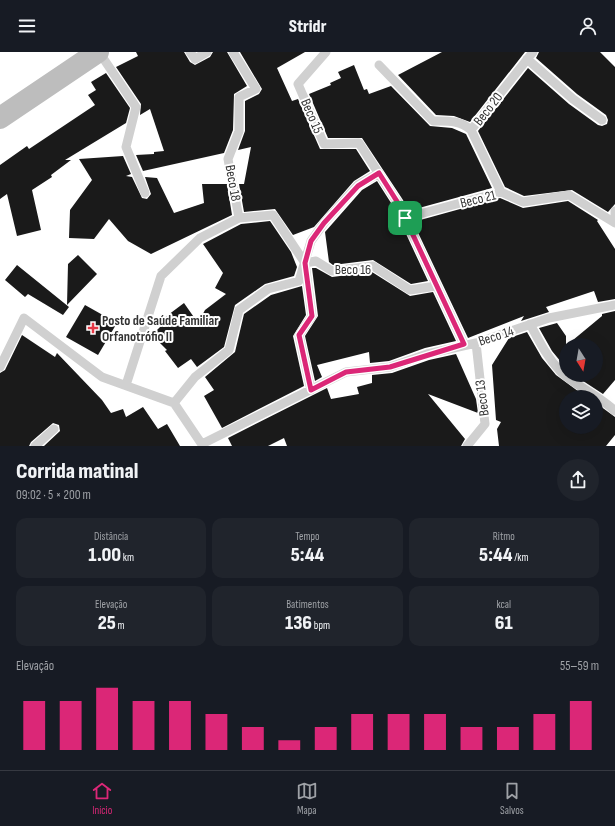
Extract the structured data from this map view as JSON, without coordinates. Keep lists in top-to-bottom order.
{
  "streets": {
    "lane": [
      "Beco 20",
      "Beco 15",
      "Beco 18",
      "Beco 21",
      "Beco 16",
      "Beco 14",
      "Beco 13"
    ]
  },
  "crossings": [
    ["Beco 20", "Beco 21"],
    ["Beco 15", "Beco 21"],
    ["Beco 15", "Beco 16"],
    ["Beco 15", "Beco 14"],
    ["Beco 18", "Beco 16"],
    ["Beco 14", "Beco 13"]
  ],
  "places": {
    "health": ["Posto de Saúde Familiar Orfanotrófio II"]
  },
  "north": "bottom",
  "page": {
    "header": "Stridr",
    "heading": ["Corrida matinal", "09:02 · 5 × 200 m"],
    "stats": [
      ["Distância", "1.00 km"],
      ["Tempo", "5:44"],
      ["Ritmo", "5:44 /km"],
      ["Elevação", "25 m"],
      ["Batimentos", "136 bpm"],
      ["kcal", "61"]
    ],
    "chart": ["Elevação", "55–59 m"],
    "tabs": ["Início", "Mapa", "Salvos"]
  }
}
